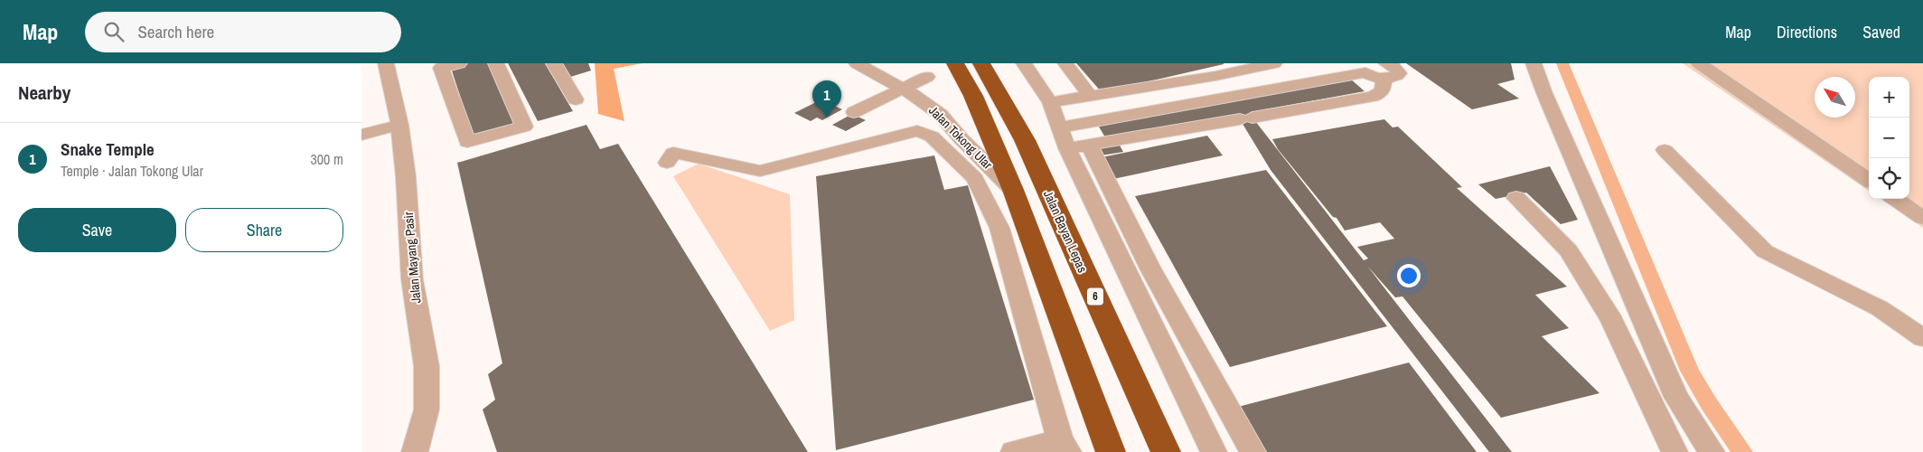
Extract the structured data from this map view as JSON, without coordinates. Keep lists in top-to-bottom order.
{
  "streets": {
    "highway": ["Jalan Bayan Lepas", "6"],
    "street": ["Jalan Tokong Ular", "Jalan Mayang Pasir"]
  },
  "north": "top left",
  "page": {
    "header": "Map",
    "search": "Search here",
    "nav": ["Map", "Directions", "Saved"],
    "heading": "Nearby",
    "map_buttons": ["+", "−"],
    "pins": "1",
    "list": [
      {
        "mark": "1",
        "name": "Snake Temple",
        "note": "Temple · Jalan Tokong Ular",
        "value": "300 m"
      }
    ],
    "buttons": ["Save", "Share"]
  }
}
